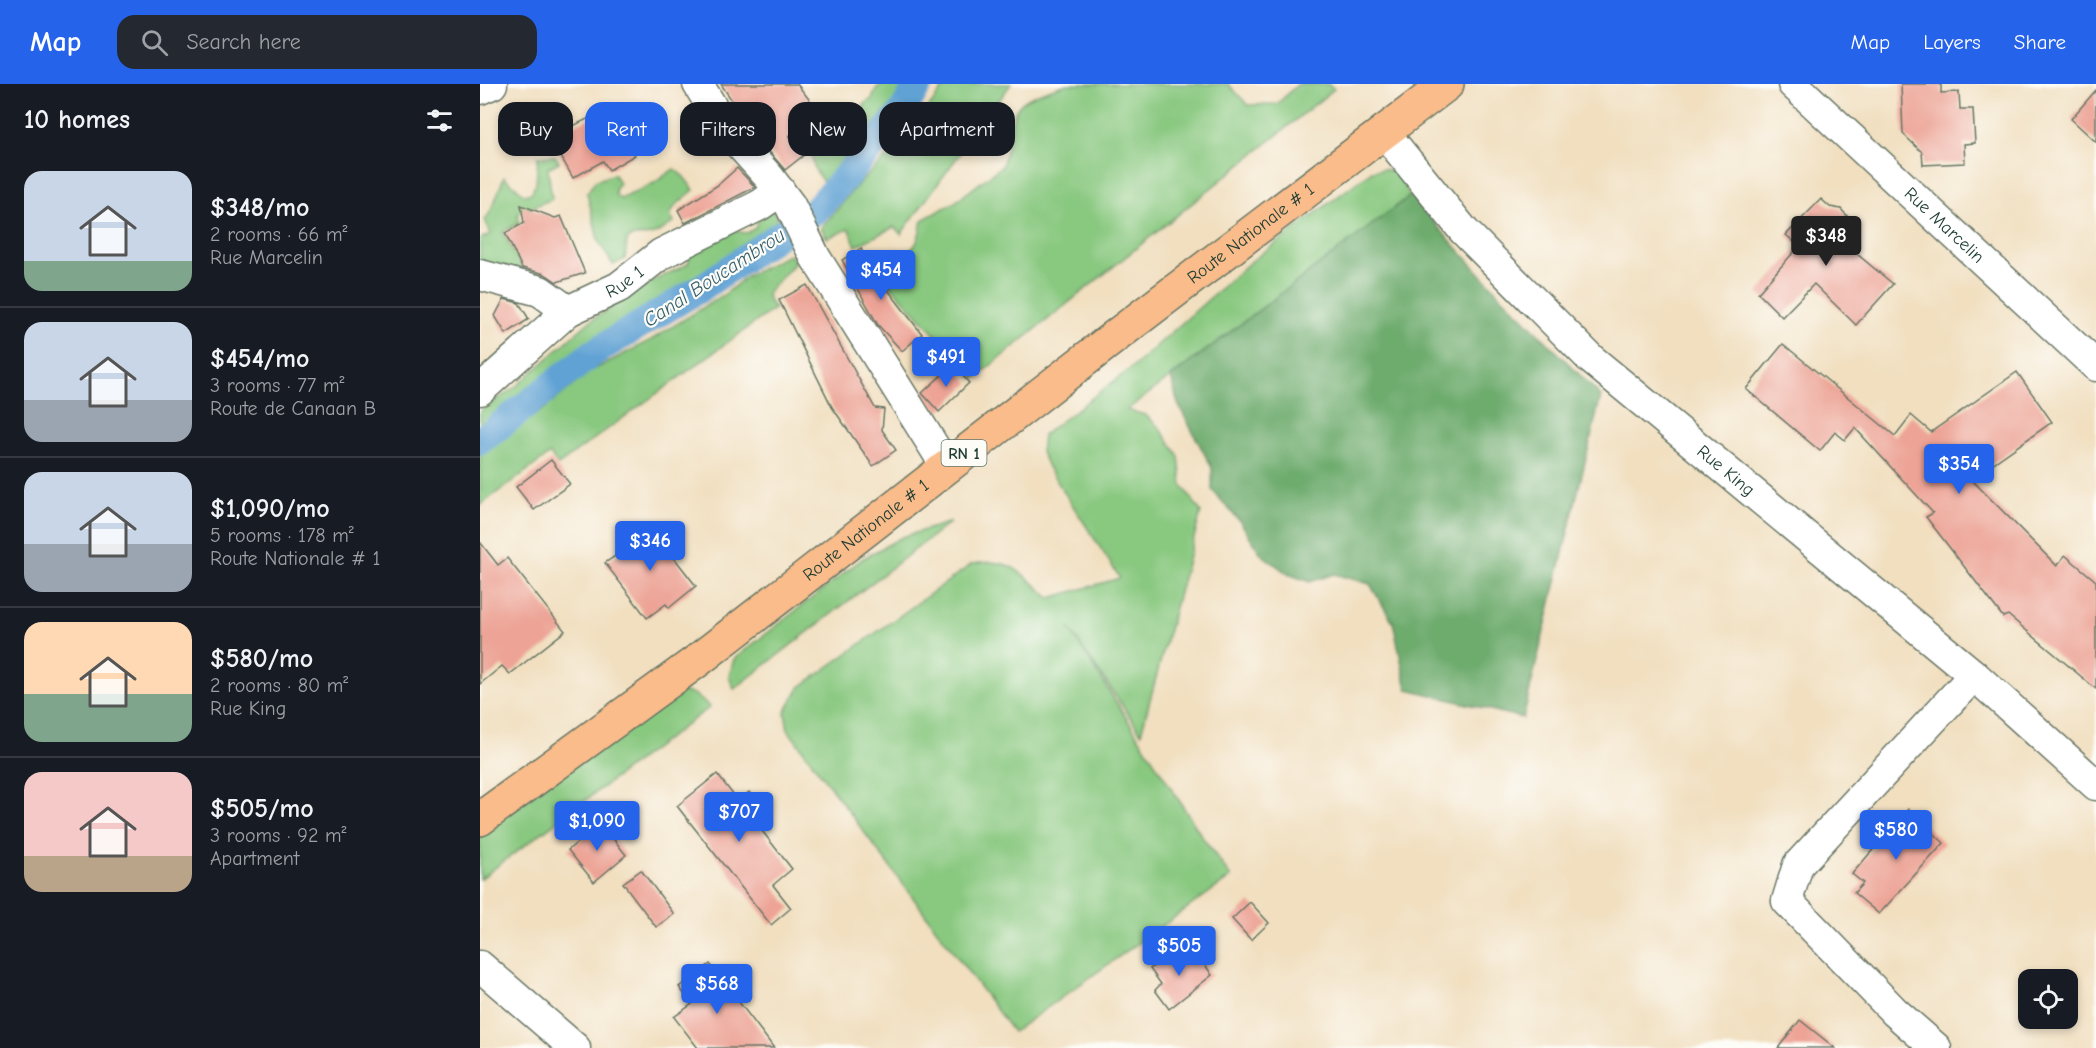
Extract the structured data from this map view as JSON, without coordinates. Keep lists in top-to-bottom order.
{
  "streets": {
    "main road": ["Route Nationale # 1", "RN 1"],
    "street": ["Rue Marcelin", "Rue 1", "Rue King"]
  },
  "crossings": [
    ["Route Nationale # 1", "Rue King"]
  ],
  "water": ["Canal Boucambrou"],
  "page": {
    "header": "Map",
    "search": "Search here",
    "nav": ["Map", "Layers", "Share"],
    "heading": "10 homes",
    "chip": [
      "Buy",
      "Rent",
      "Filters",
      "New",
      "Apartment"
    ],
    "list": [
      {
        "name": "$348/mo",
        "note": "2 rooms · 66 m² · Rue Marcelin"
      },
      {
        "name": "$454/mo",
        "note": "3 rooms · 77 m² · Route de Canaan B"
      },
      {
        "name": "$1,090/mo",
        "note": "5 rooms · 178 m² · Route Nationale # 1"
      },
      {
        "name": "$580/mo",
        "note": "2 rooms · 80 m² · Rue King"
      },
      {
        "name": "$505/mo",
        "note": "3 rooms · 92 m² · Apartment"
      }
    ],
    "price": [
      "$348",
      "$454",
      "$491",
      "$354",
      "$346",
      "$707",
      "$1,090",
      "$580",
      "$505",
      "$568"
    ]
  }
}
